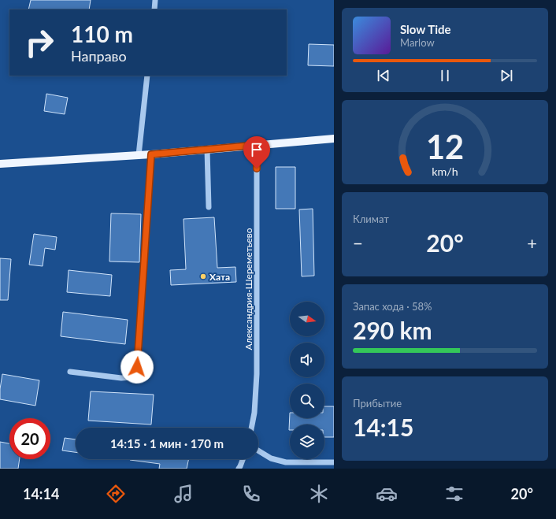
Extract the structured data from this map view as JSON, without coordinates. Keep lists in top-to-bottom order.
{
  "streets": {
    "street": ["Александрия-Шереметьево"]
  },
  "places": ["Хата"],
  "north": "right",
  "page": {
    "turn": ["110 m", "Направо"],
    "song": ["Slow Tide", "Marlow"],
    "tile": [
      "Климат",
      ["Запас хода · 58%", "290 km"],
      ["Прибытие", "14:15"]
    ],
    "heat": ["−", "20°", "+"],
    "limit": "20",
    "trip": "14:15 · 1 мин · 170 m",
    "tabs": ["14:14", "20°"],
    "gauge": ["12", "km/h"]
  }
}
